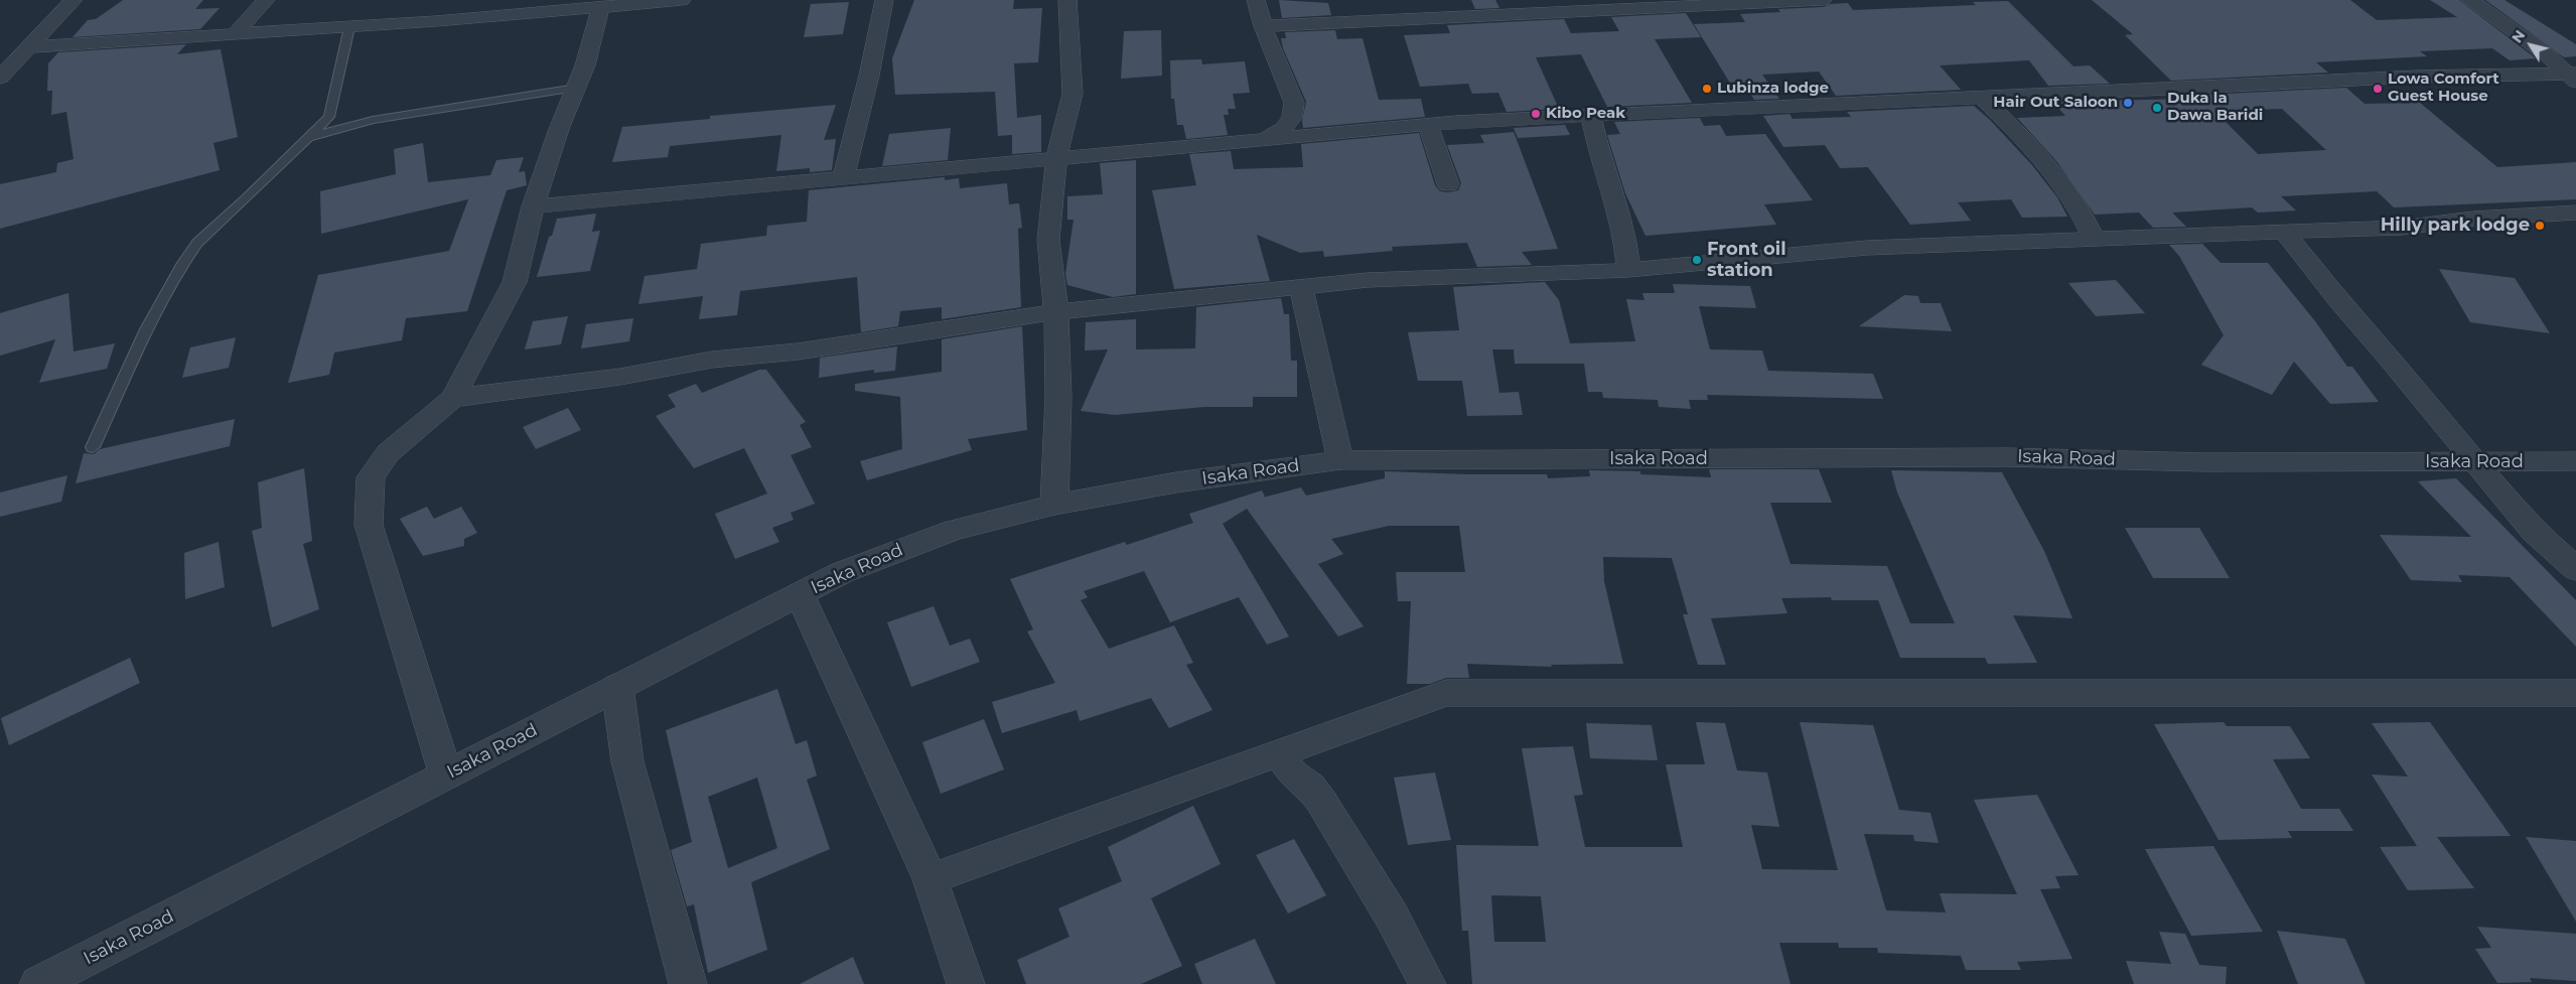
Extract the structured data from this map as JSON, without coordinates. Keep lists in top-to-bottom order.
{
  "streets": {
    "street": ["Isaka Road"]
  },
  "places": [
    "Lubinza lodge",
    "Lowa Comfort Guest House",
    "Hair Out Saloon",
    "Duka la Dawa Baridi",
    "Kibo Peak",
    "Hilly park lodge",
    "Front oil station"
  ],
  "north": "top left"
}
